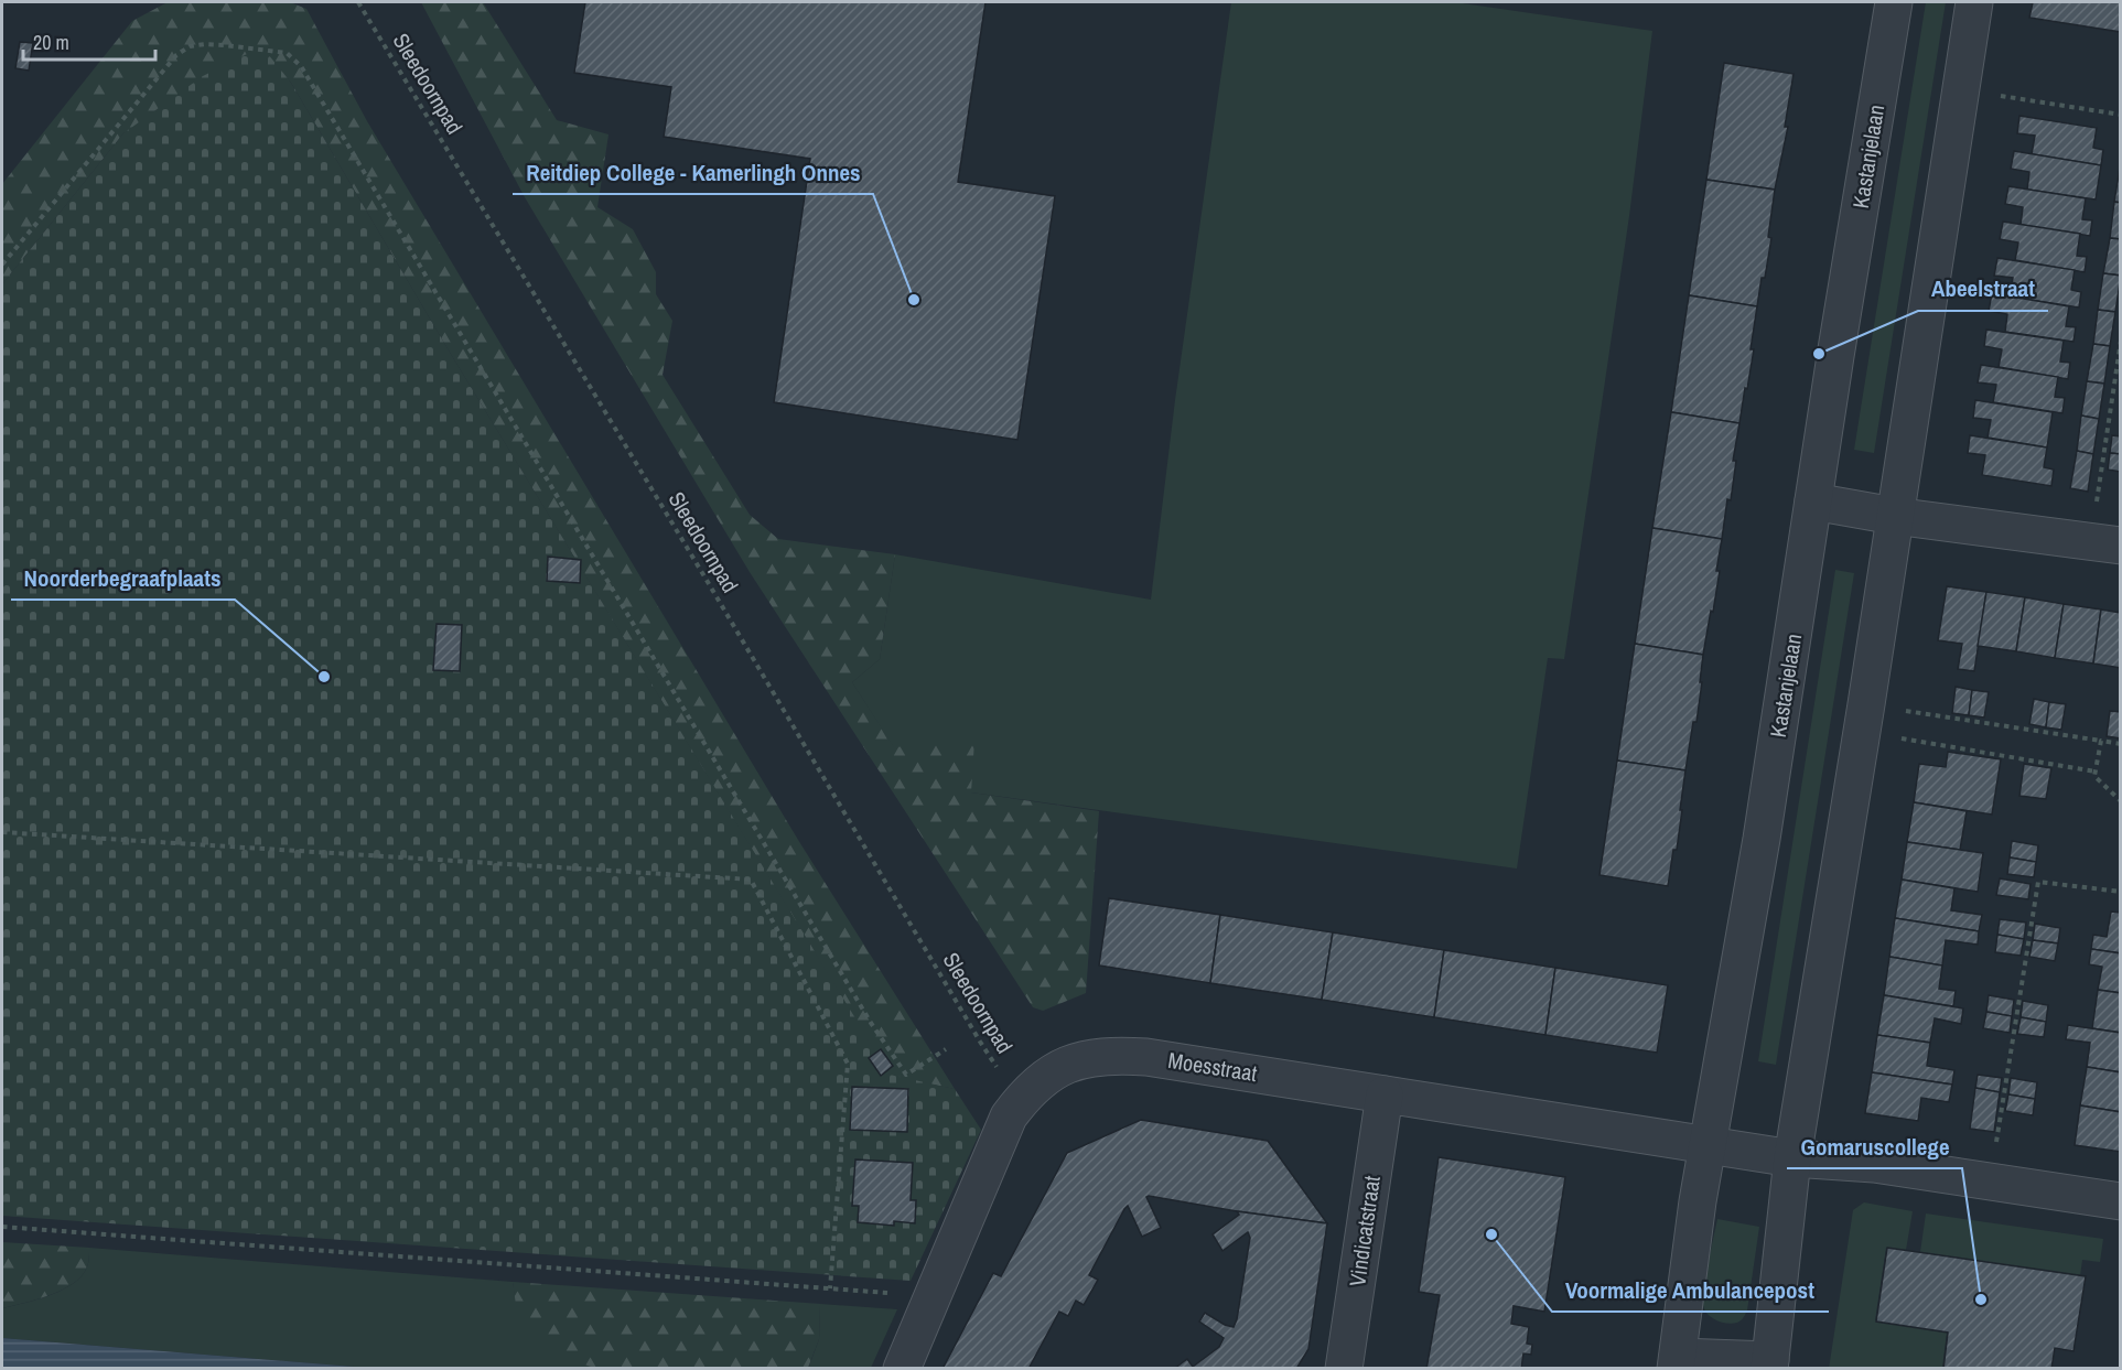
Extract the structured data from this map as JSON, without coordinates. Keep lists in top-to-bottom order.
{
  "streets": {
    "street": ["Kastanjelaan", "Moesstraat", "Vindicatstraat"],
    "path": ["Sleedoornpad"]
  },
  "crossings": [
    ["Sleedoornpad", "Moesstraat"],
    ["Kastanjelaan", "Moesstraat"],
    ["Moesstraat", "Vindicatstraat"]
  ],
  "places": [
    "Reitdiep College - Kamerlingh Onnes",
    "Abeelstraat",
    "Noorderbegraafplaats",
    "Voormalige Ambulancepost",
    "Gomaruscollege"
  ],
  "scale_bar": "20 m"
}
